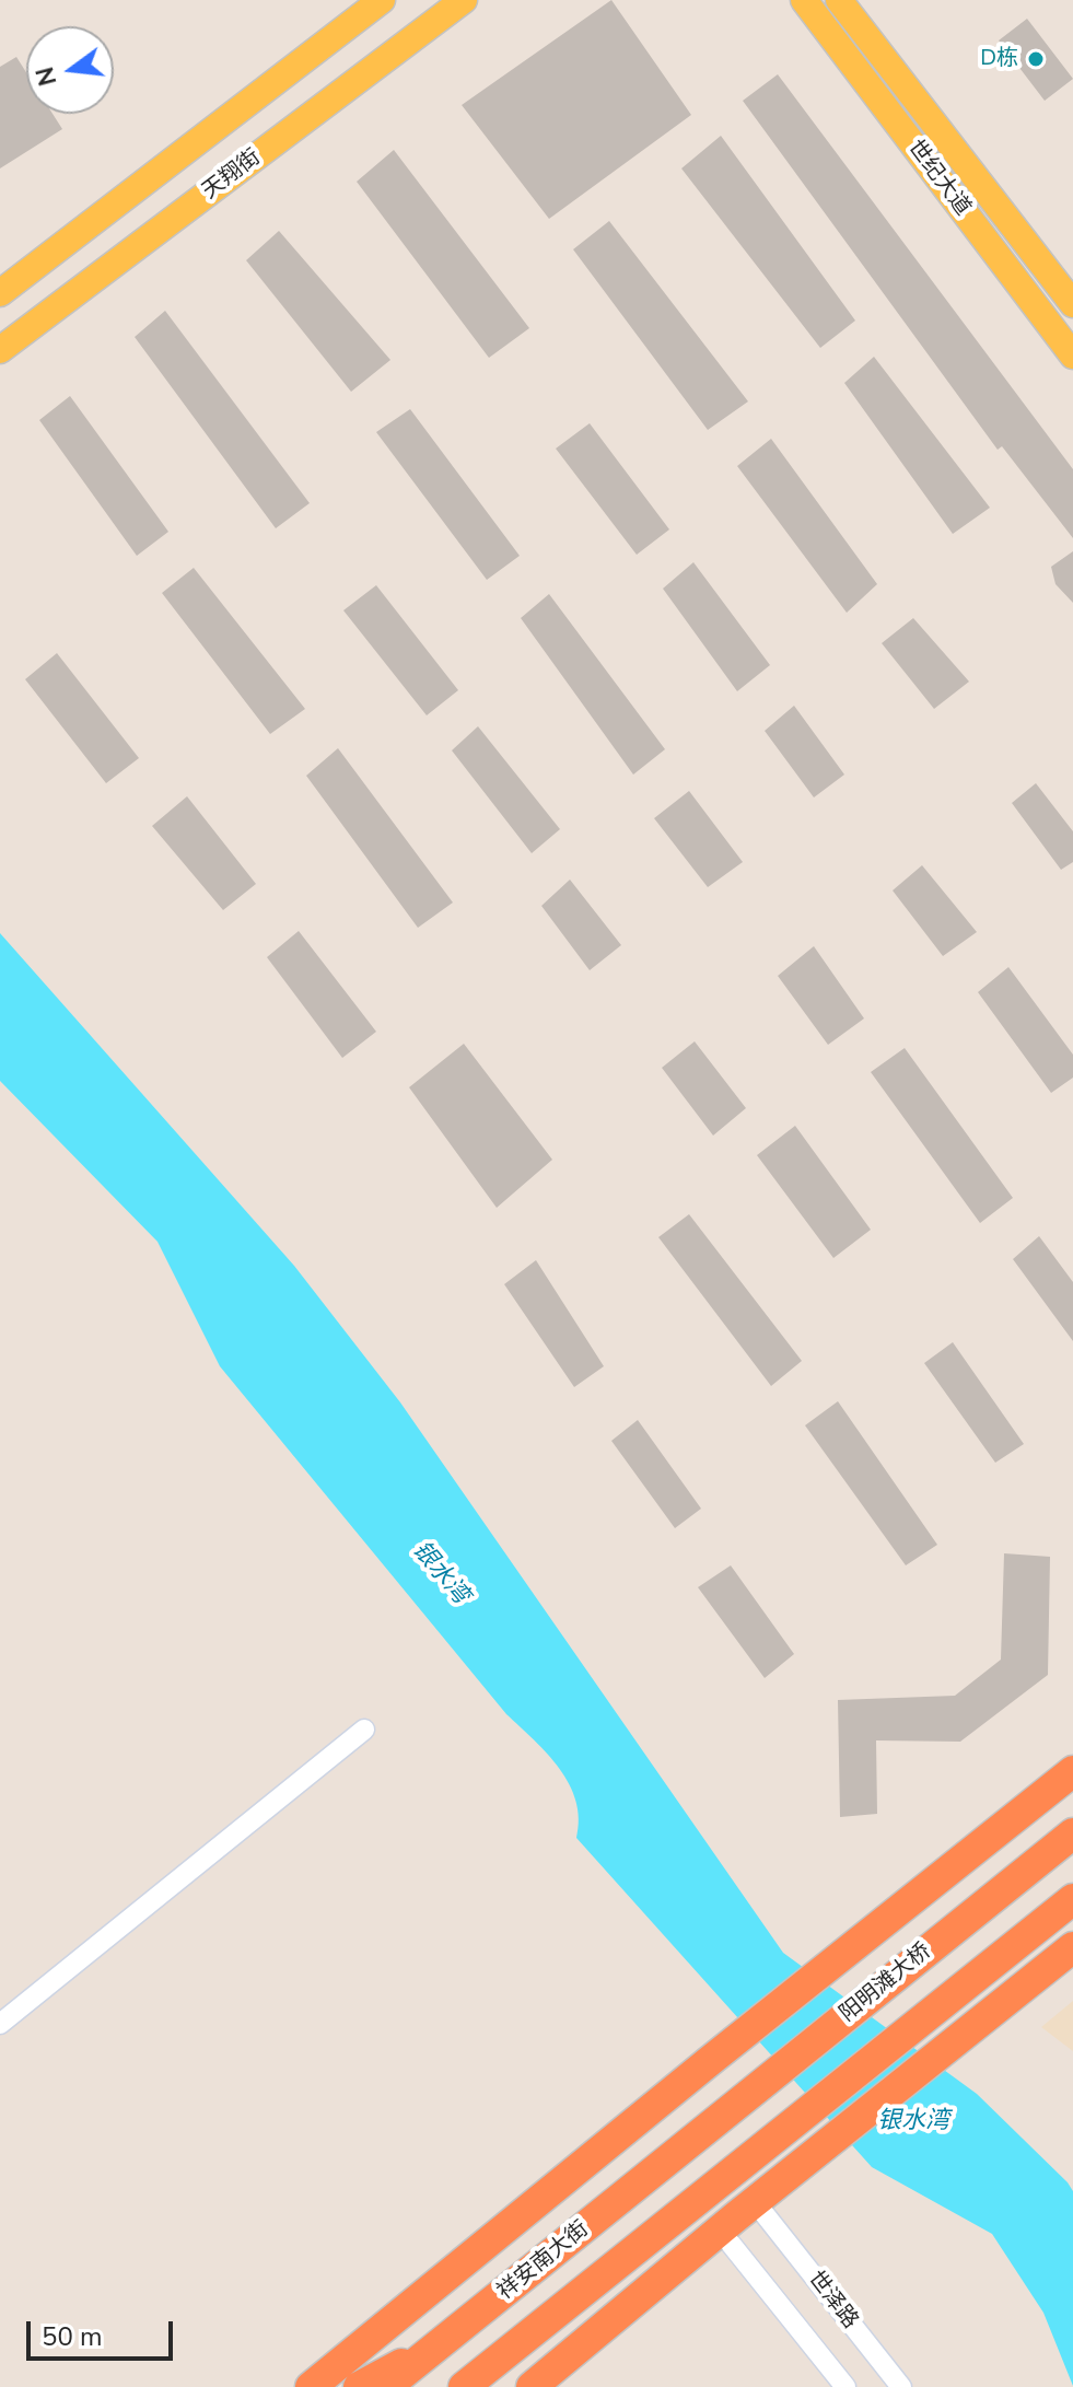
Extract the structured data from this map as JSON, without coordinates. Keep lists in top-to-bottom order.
{
  "streets": {
    "highway": ["阳明滩大桥", "祥安南大街"],
    "main road": ["天翔街", "世纪大道"],
    "street": ["世泽路"]
  },
  "crossings": [
    ["阳明滩大桥", "祥安南大街"]
  ],
  "water": ["银水湾"],
  "places": ["D栋"],
  "scale_bar": "50 m",
  "north": "left"
}
